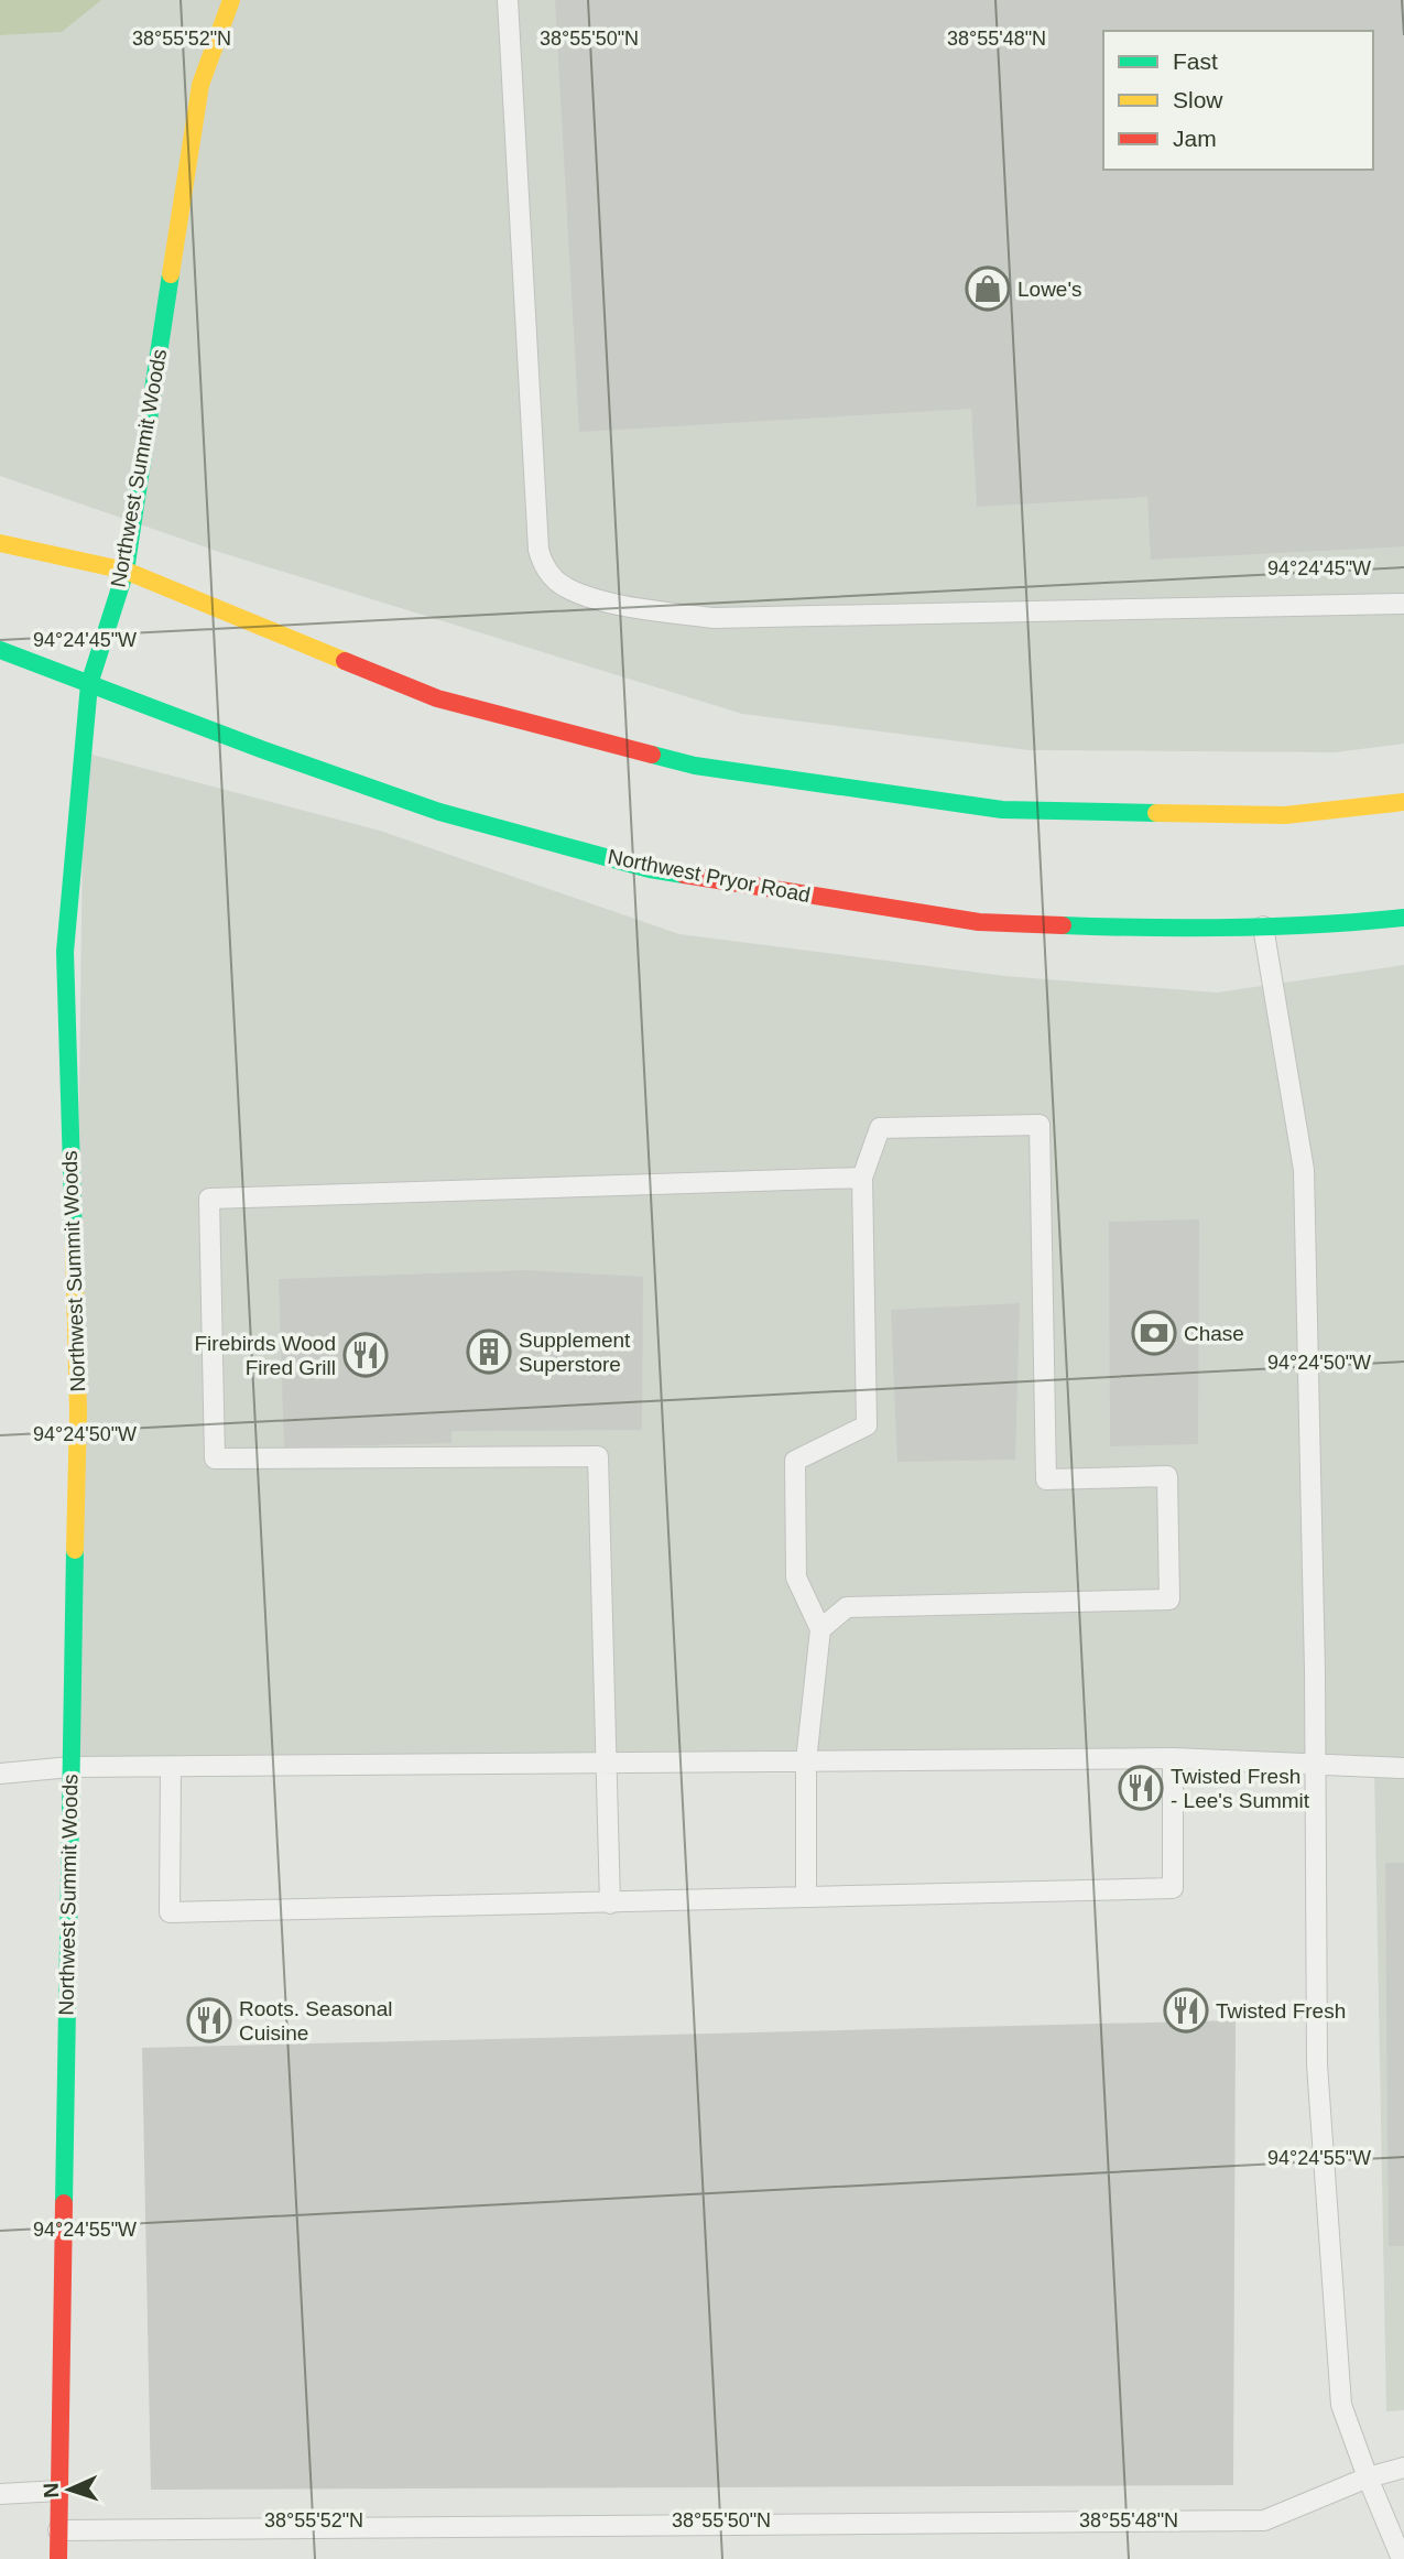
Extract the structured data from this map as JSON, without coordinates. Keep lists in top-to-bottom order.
{
  "streets": {
    "main road": ["Northwest Summit Woods", "Northwest Pryor Road"]
  },
  "crossings": [
    ["Northwest Summit Woods", "Northwest Pryor Road"]
  ],
  "places": {
    "shop": ["Lowe's"],
    "bank": ["Chase"],
    "building": ["Supplement Superstore"],
    "restaurant": [
      "Firebirds Wood Fired Grill",
      "Twisted Fresh - Lee's Summit",
      "Twisted Fresh",
      "Roots. Seasonal Cuisine"
    ]
  },
  "legend": ["Fast", "Slow", "Jam"],
  "north": "left",
  "coordinates": [
    "38°55'52\"N",
    "38°55'50\"N",
    "38°55'48\"N",
    "94°24'45\"W",
    "94°24'50\"W",
    "94°24'55\"W"
  ]
}
